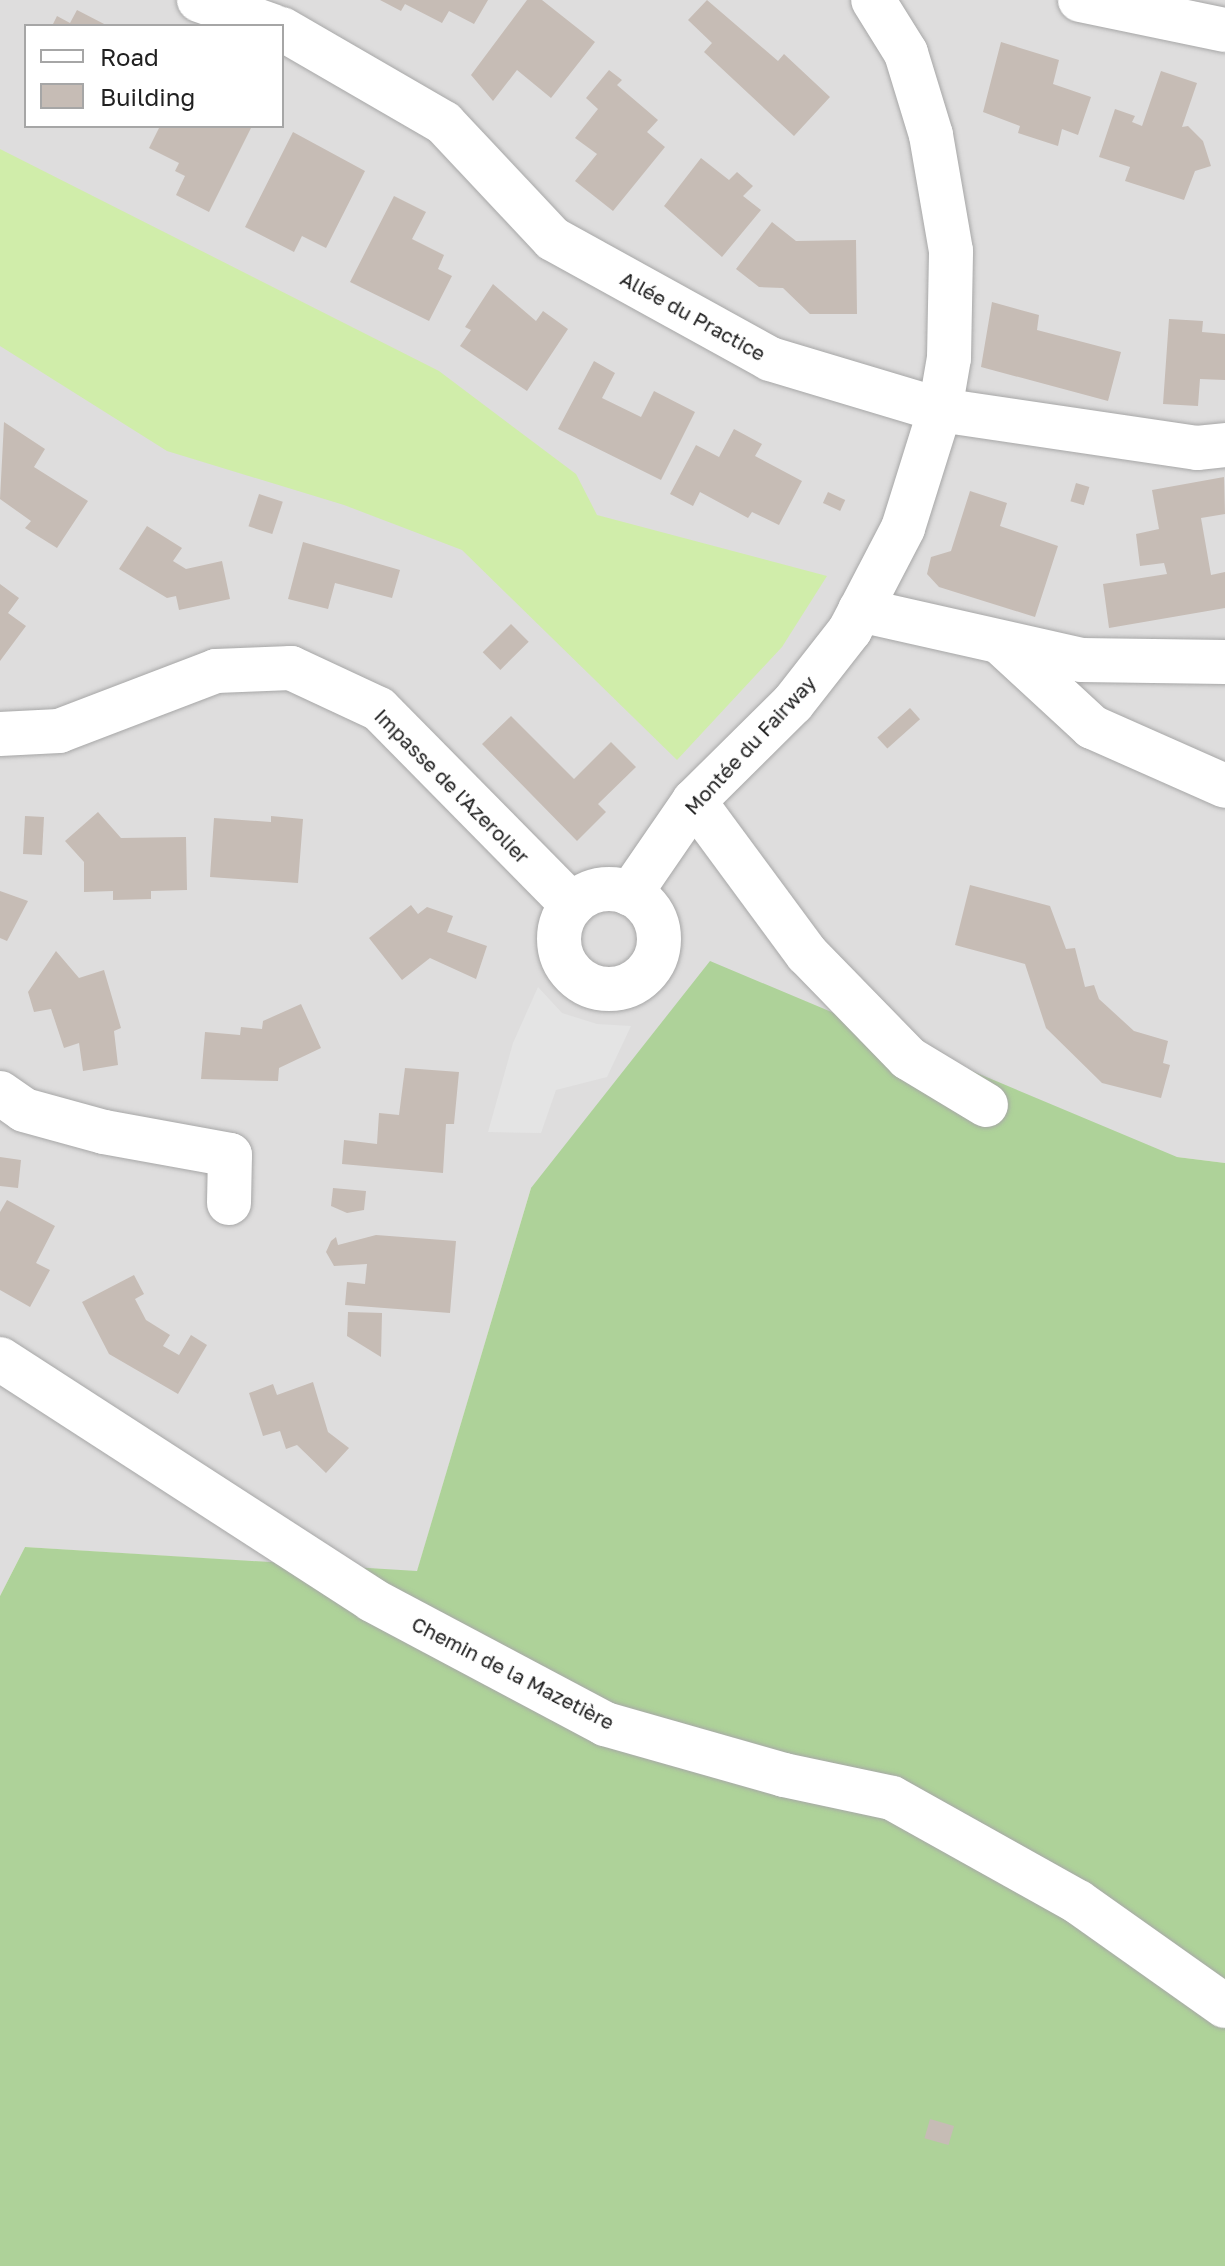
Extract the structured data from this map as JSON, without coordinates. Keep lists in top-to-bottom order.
{
  "streets": {
    "street": [
      "Allée du Practice",
      "Montée du Fairway",
      "Impasse de l'Azerolier",
      "Chemin de la Mazetière"
    ]
  },
  "crossings": [
    ["Allée du Practice", "Montée du Fairway"],
    ["Montée du Fairway", "Impasse de l'Azerolier"]
  ],
  "legend": ["Road", "Building"]
}
